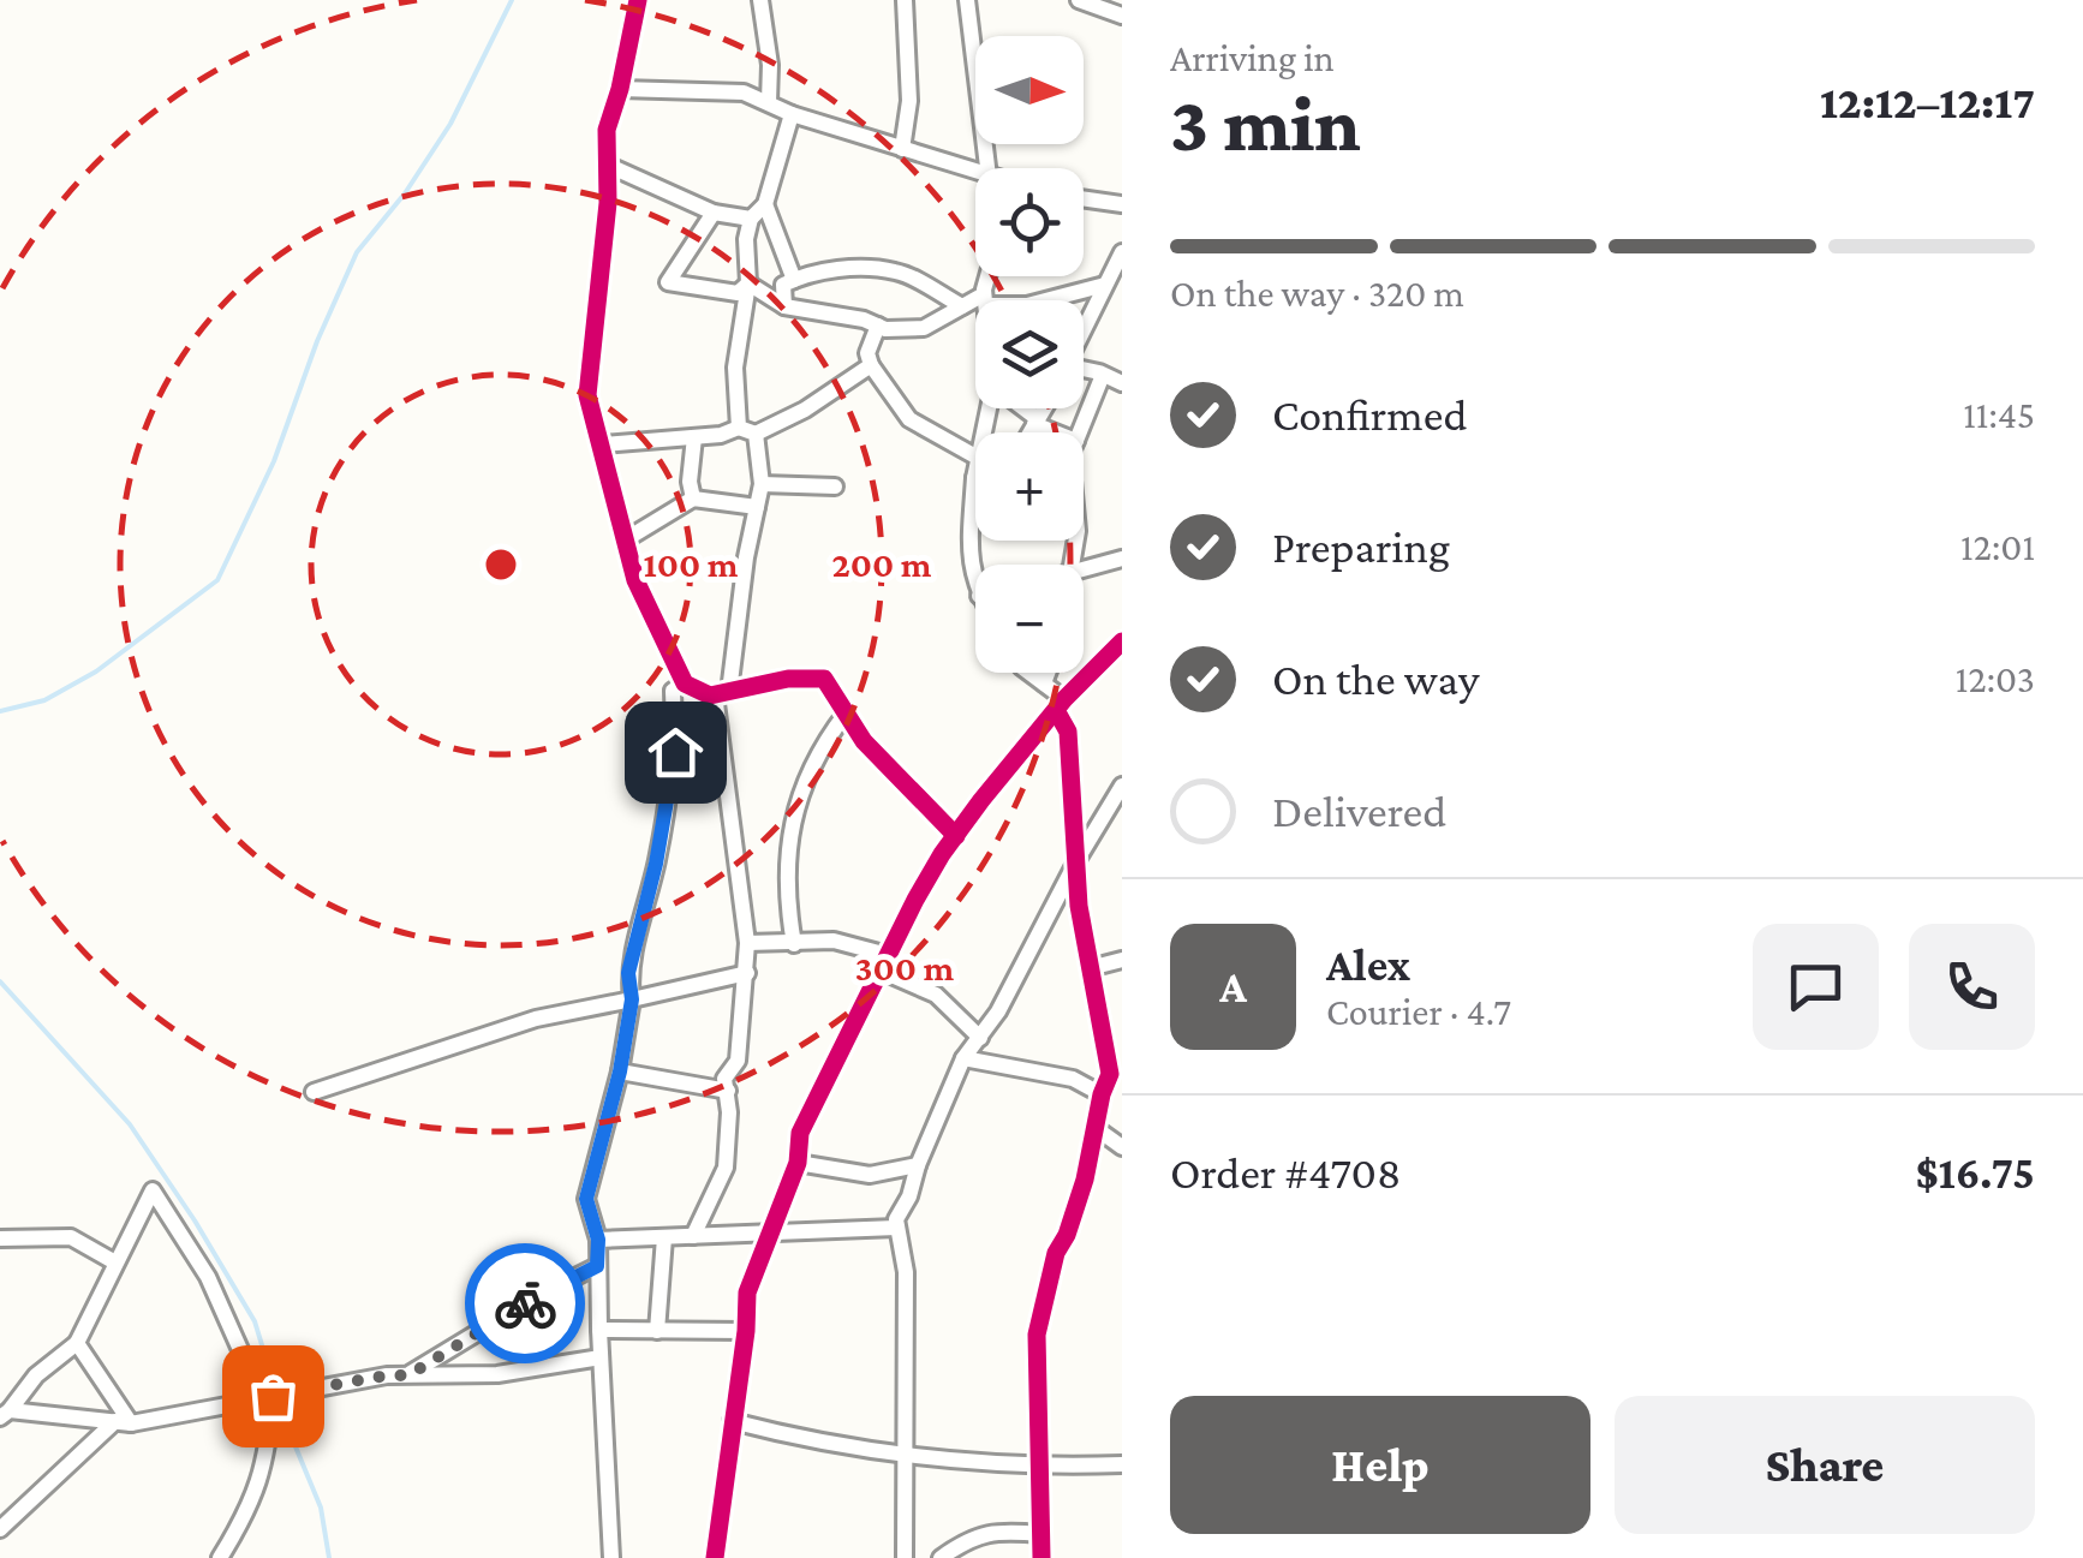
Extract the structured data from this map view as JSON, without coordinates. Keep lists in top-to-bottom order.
{
  "north": "right",
  "page": {
    "heading": ["3 min", "Arriving in", "12:12–12:17"],
    "panel": [
      "Alex",
      "Courier · 4.7",
      "Order #4708",
      "$16.75"
    ],
    "map_buttons": ["+", "−"],
    "bar": "On the way · 320 m",
    "list": [
      ["Confirmed", "11:45"],
      ["Preparing", "12:01"],
      ["On the way", "12:03"],
      "Delivered"
    ],
    "round": "A",
    "buttons": ["Help", "Share"]
  },
  "rings": ["100 m", "200 m", "300 m"]
}
